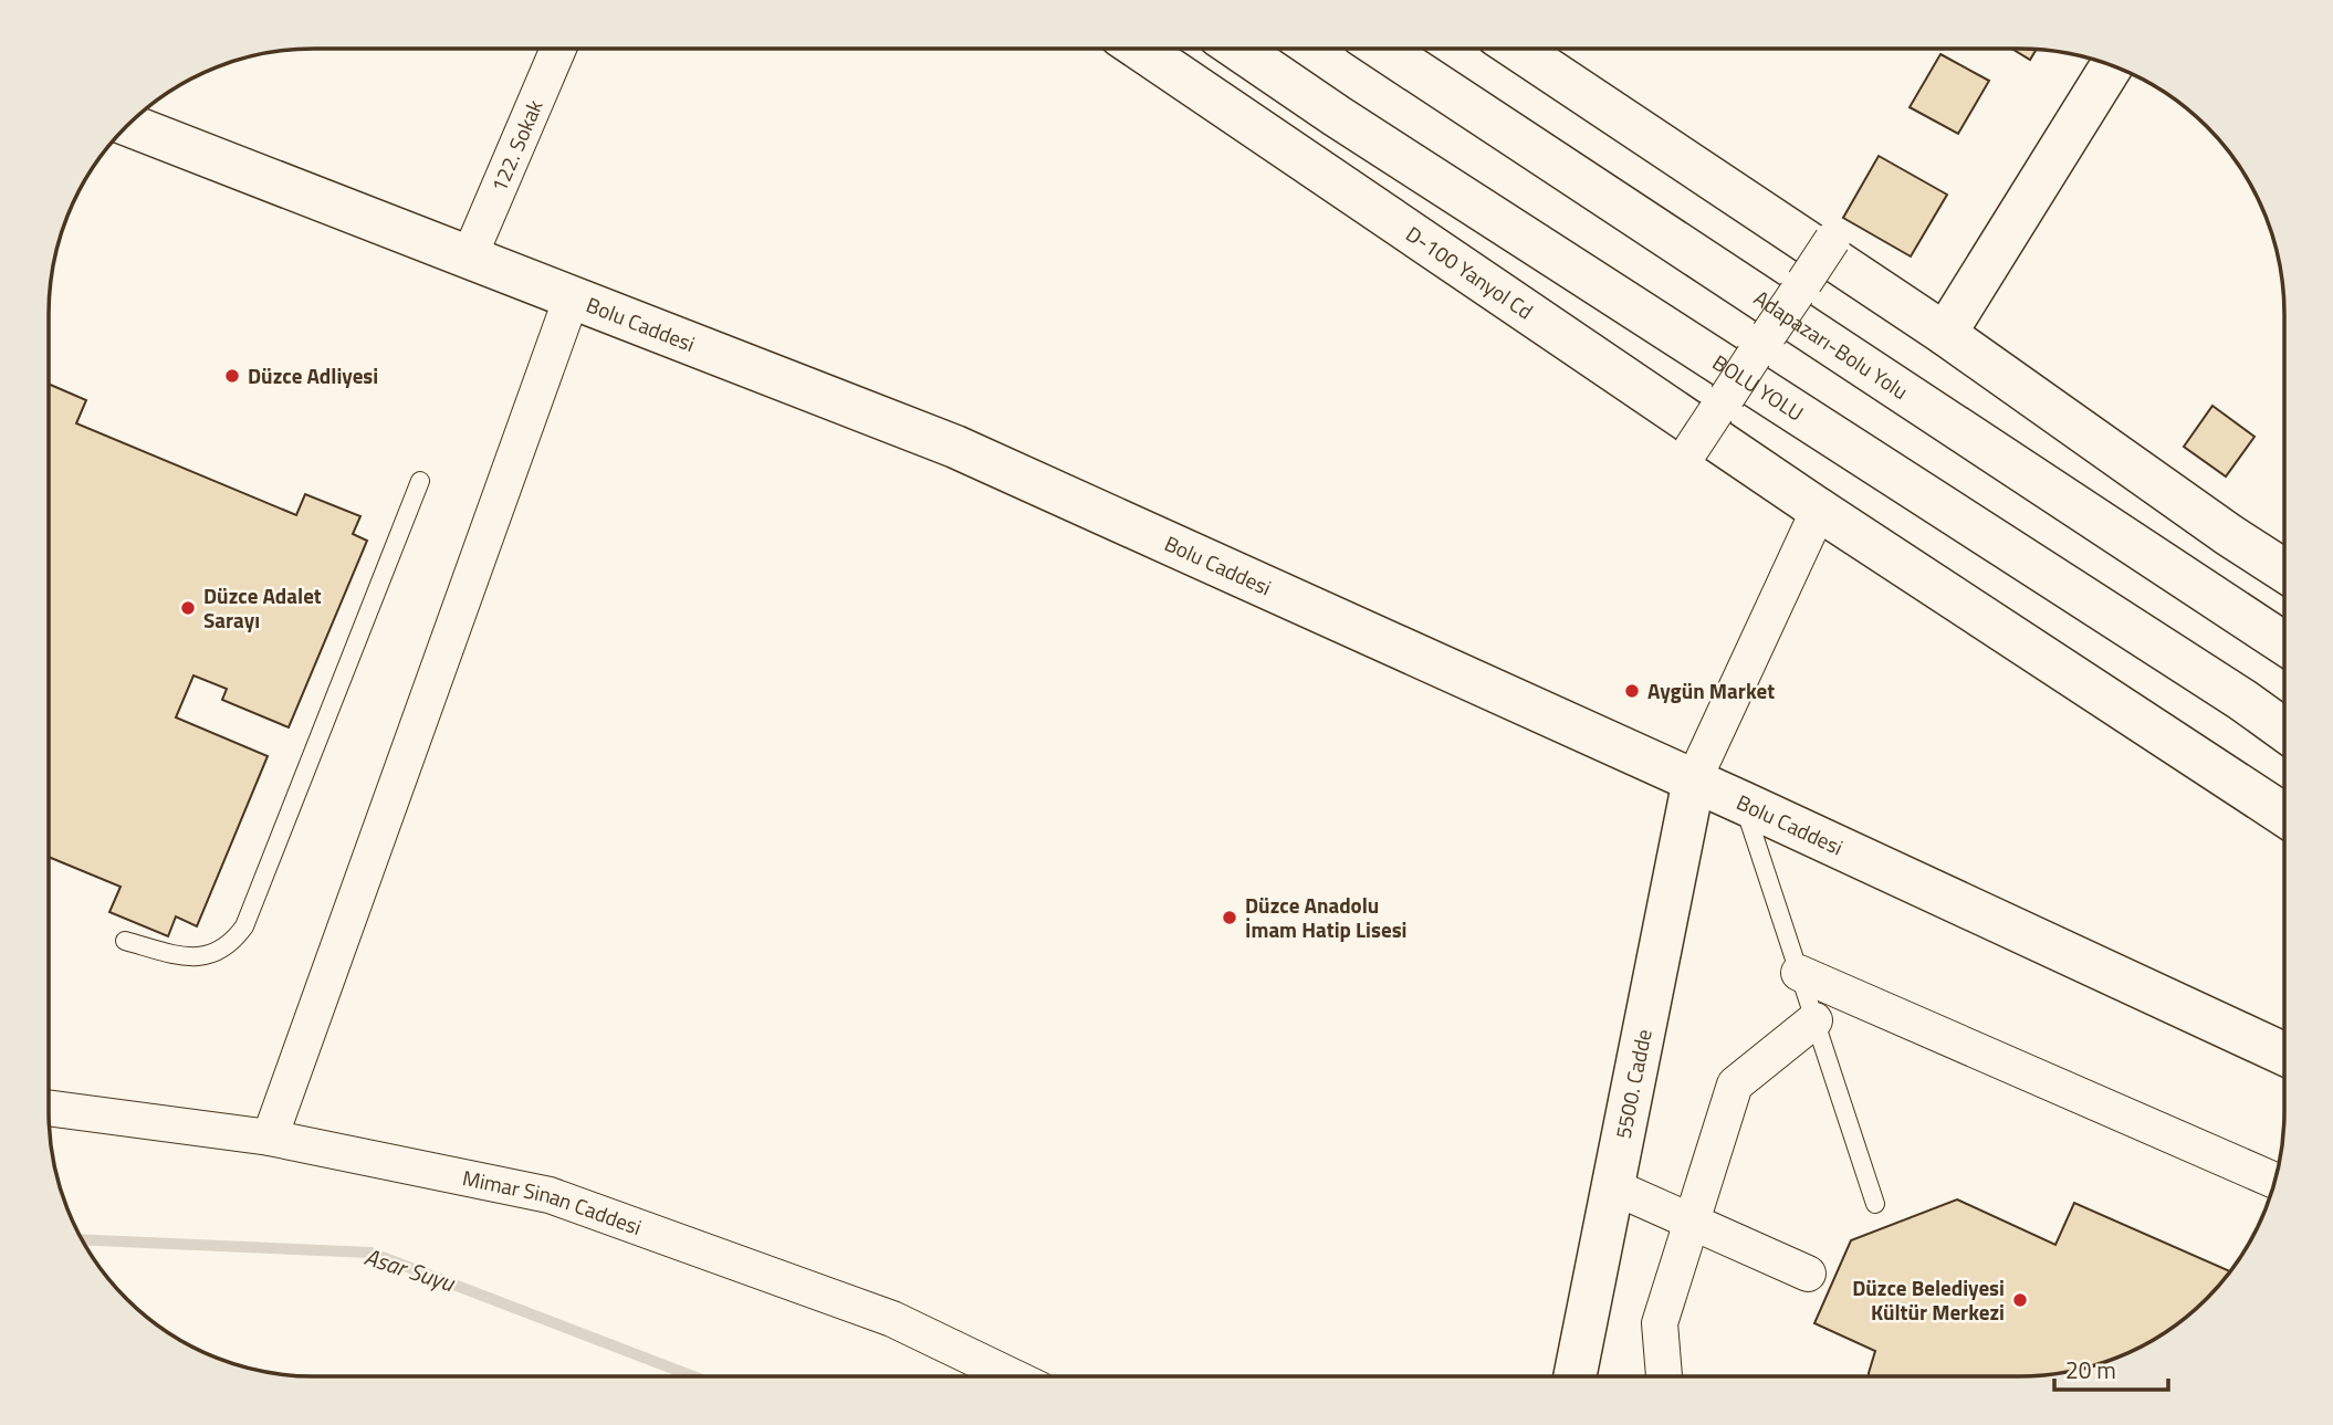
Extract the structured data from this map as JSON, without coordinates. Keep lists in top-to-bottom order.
{
  "streets": {
    "main road": [
      "D-100 Yanyol Cd",
      "Bolu Caddesi",
      "Adapazarı-Bolu Yolu",
      "BOLU YOLU",
      "5500. Cadde"
    ],
    "street": ["122. Sokak", "Mimar Sinan Caddesi"]
  },
  "crossings": [
    ["122. Sokak", "Bolu Caddesi"],
    ["Bolu Caddesi", "5500. Cadde"]
  ],
  "water": ["Asar Suyu"],
  "places": [
    "Düzce Adliyesi",
    "Düzce Adalet Sarayı",
    "Aygün Market",
    "Düzce Anadolu İmam Hatip Lisesi",
    "Düzce Belediyesi Kültür Merkezi"
  ],
  "scale_bar": "20 m"
}
